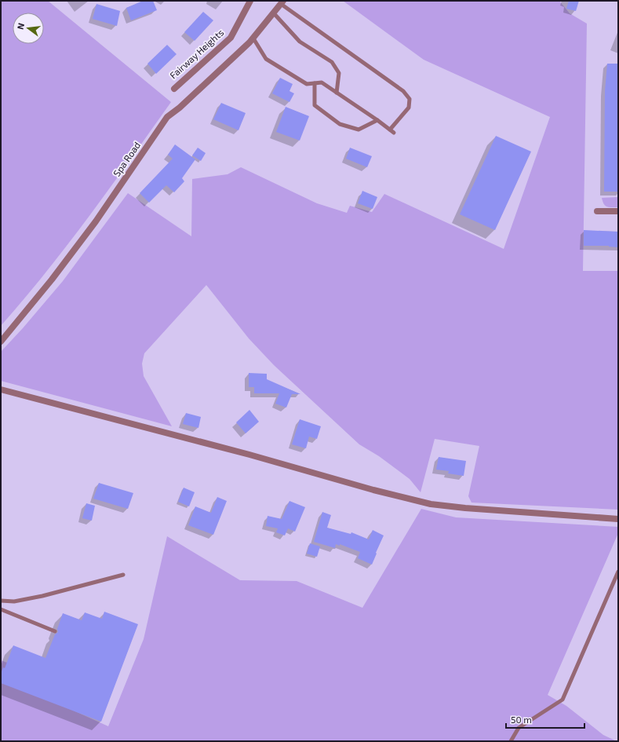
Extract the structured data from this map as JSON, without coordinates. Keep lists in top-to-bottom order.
{
  "streets": {
    "street": ["Fairway Heights", "Spa Road"]
  },
  "scale_bar": "50 m",
  "north": "left"
}
